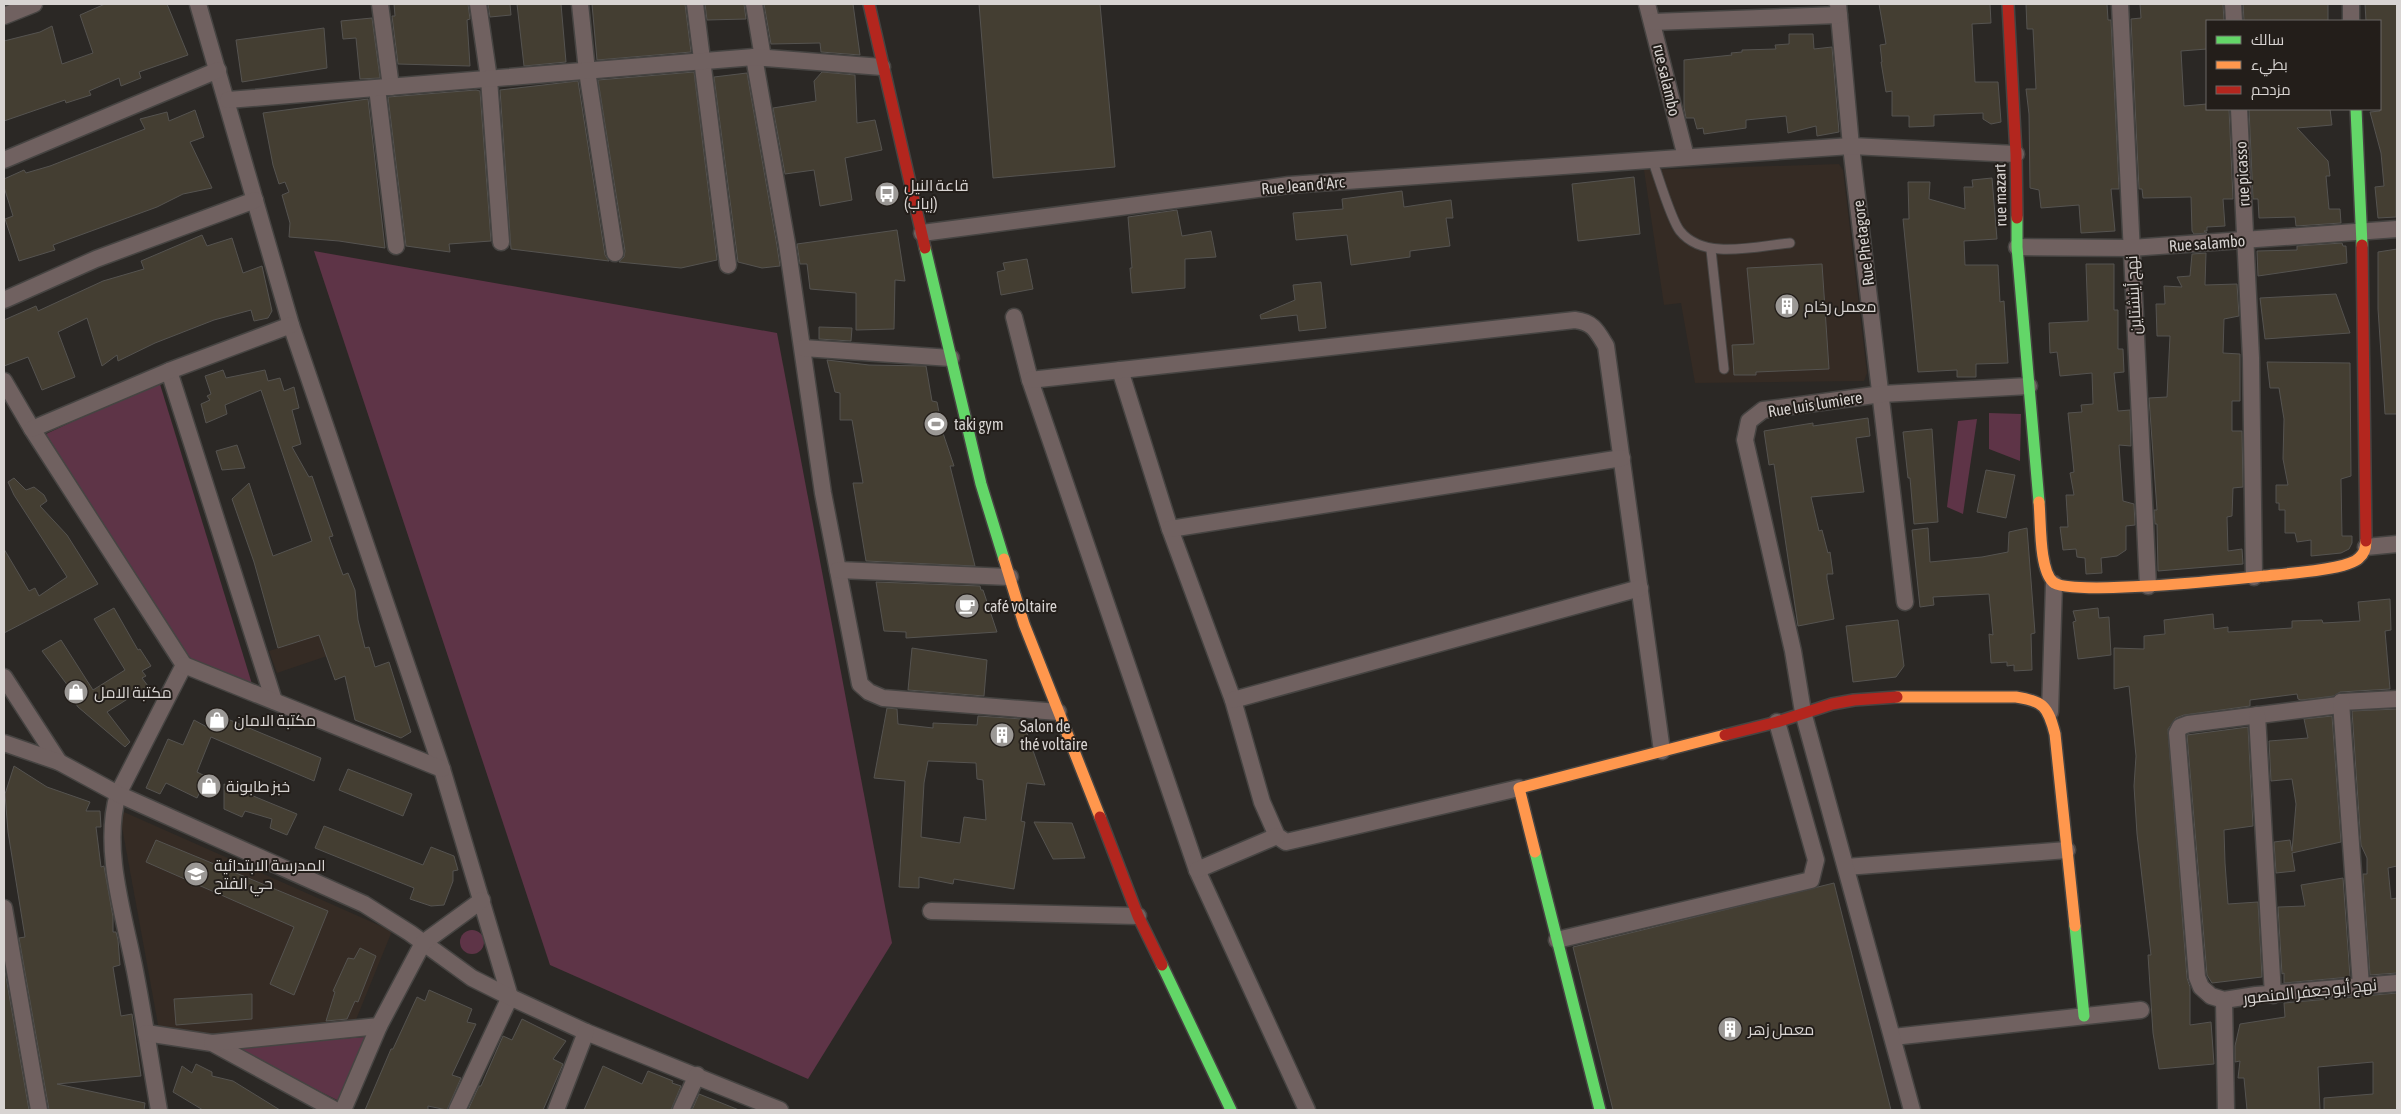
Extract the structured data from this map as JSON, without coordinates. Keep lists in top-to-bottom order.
{
  "streets": {
    "street": [
      "rue salambo",
      "rue picasso",
      "Rue Jean d'Arc",
      "rue mazart",
      "Rue Phetagore",
      "Rue salambo",
      "نهج أينشتاين",
      "Rue luis lumiere",
      "نهج أبو جعفر المنصور"
    ]
  },
  "crossings": [
    ["rue salambo", "Rue Jean d'Arc"],
    ["rue picasso", "Rue salambo"],
    ["Rue Jean d'Arc", "rue mazart"],
    ["Rue Jean d'Arc", "Rue Phetagore"],
    ["rue mazart", "Rue salambo"],
    ["rue mazart", "Rue luis lumiere"],
    ["Rue Phetagore", "Rue luis lumiere"],
    ["Rue salambo", "نهج أينشتاين"]
  ],
  "places": {
    "bus stop": ["قاعة النيل (إياب)"],
    "building": ["معمل رخام", "Salon de thé voltaire", "معمل زهر"],
    "sports": ["taki gym"],
    "cafe": ["café voltaire"],
    "shop": ["مكتبة الامل", "مكتبة الامان", "خبز طابونة"],
    "school or university": ["المدرسة الابتدائية حي الفتح"]
  },
  "legend": ["سالك", "بطيء", "مزدحم"]
}
